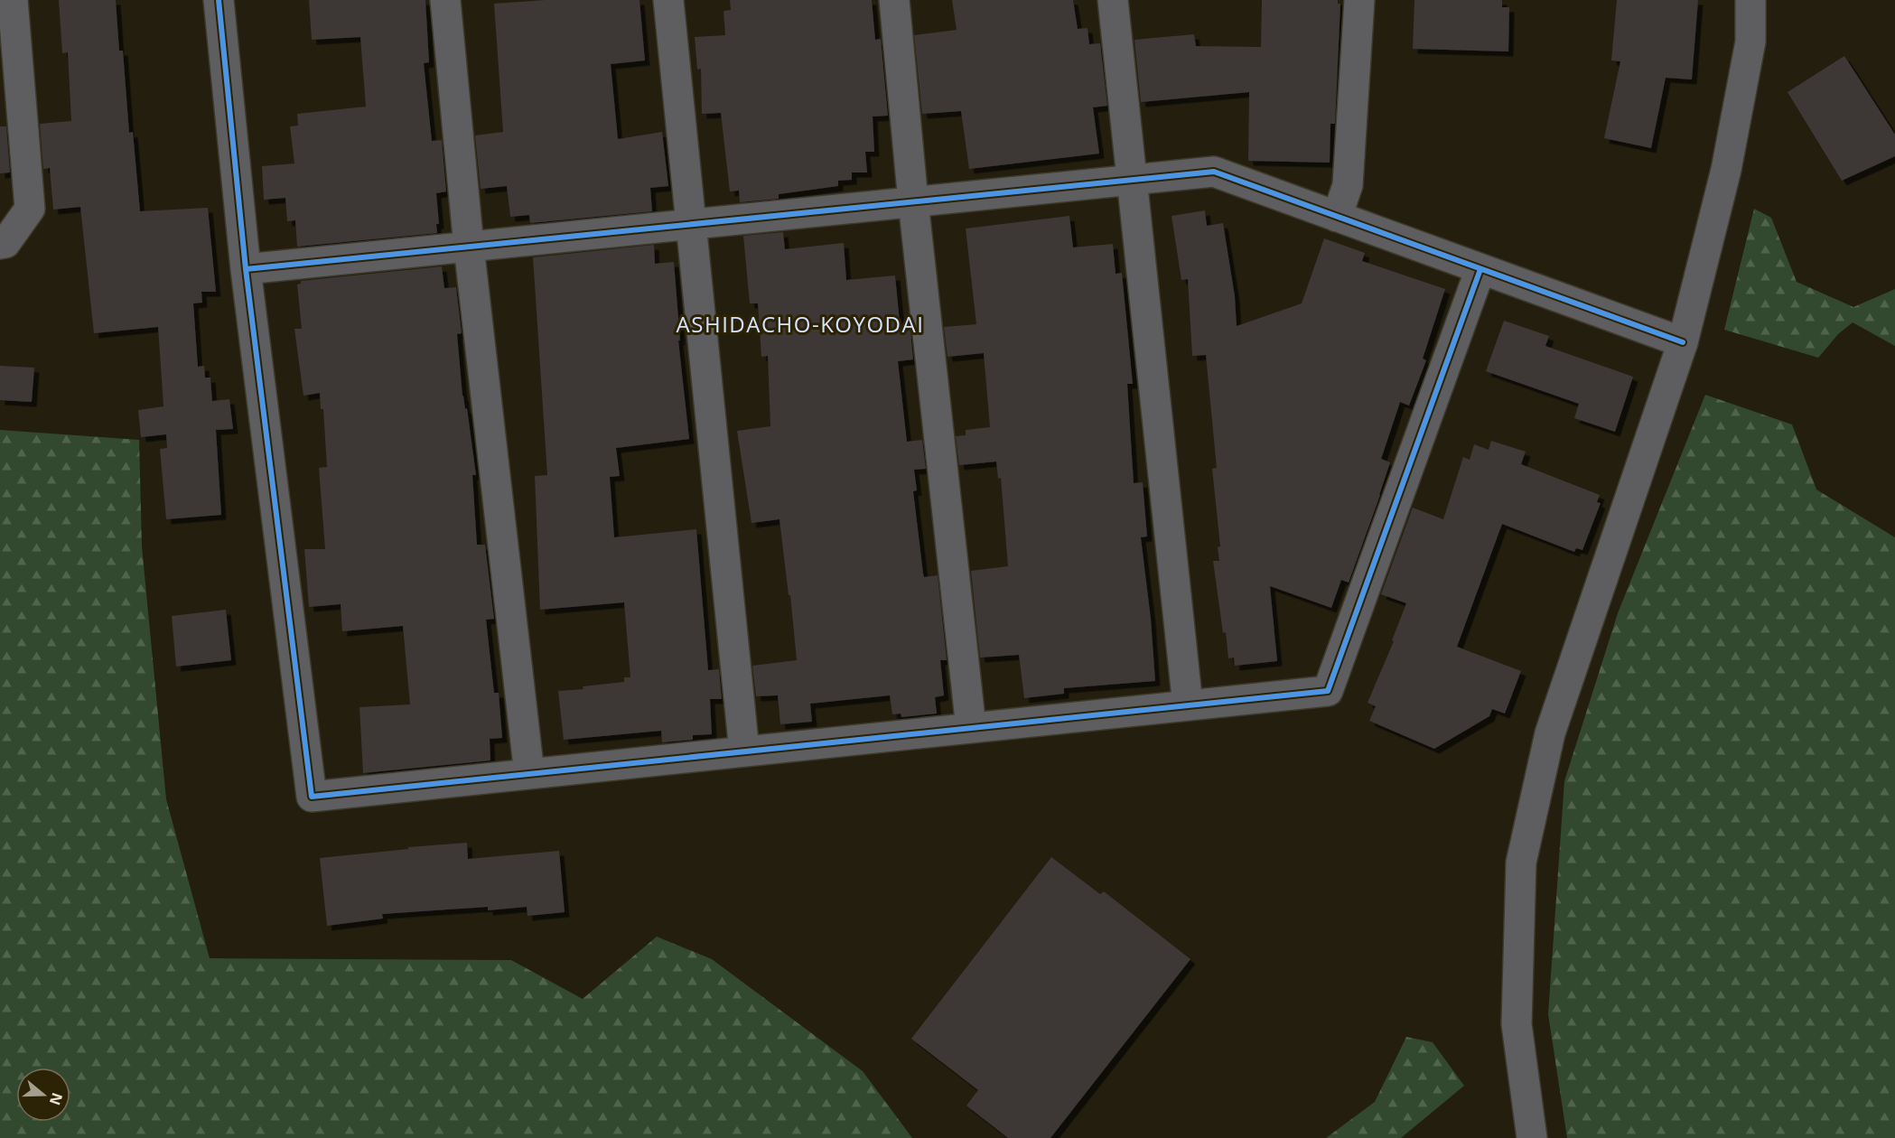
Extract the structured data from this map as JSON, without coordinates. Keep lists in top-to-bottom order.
{
  "districts": ["ASHIDACHO-KOYODAI"],
  "north": "right"
}
